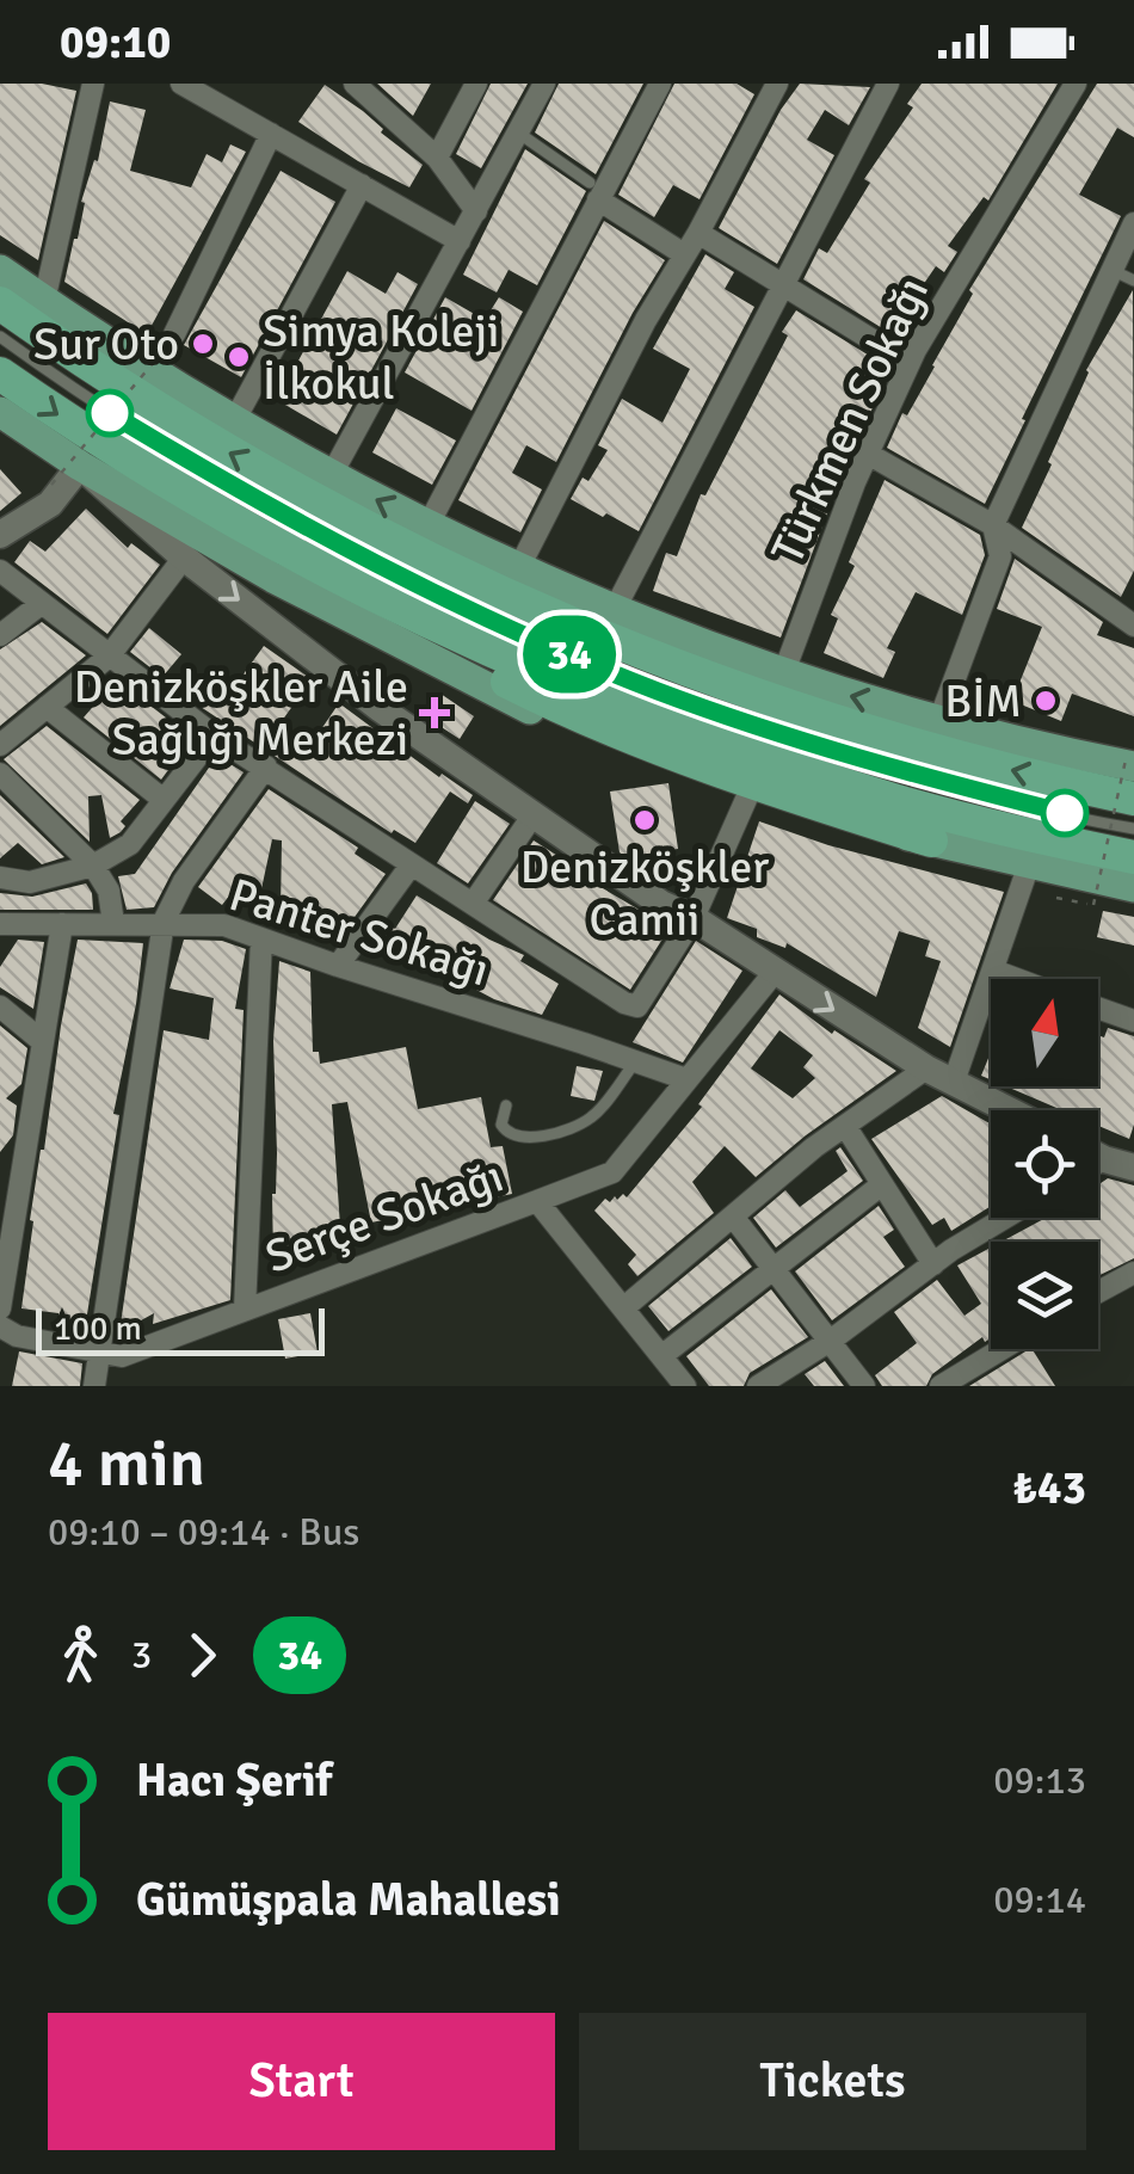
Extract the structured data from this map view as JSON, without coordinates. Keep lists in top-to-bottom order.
{
  "streets": {
    "street": ["Türkmen Sokağı", "Panter Sokağı", "Serçe Sokağı"]
  },
  "places": {
    "other": [
      "Sur Oto",
      "Simya Koleji İlkokul",
      "BİM",
      "Denizköşkler Camii"
    ],
    "health": ["Denizköşkler Aile Sağlığı Merkezi"]
  },
  "lines": ["bus line 34"],
  "scale_bar": "100 m",
  "north": "top",
  "page": {
    "status": "09:10",
    "on_map": "34",
    "scale": "100 m",
    "heading": ["4 min", "09:10 – 09:14 · Bus", "₺43"],
    "legs": ["3", "34"],
    "list": [
      {
        "name": "Hacı Şerif",
        "value": "09:13"
      },
      {
        "name": "Gümüşpala Mahallesi",
        "value": "09:14"
      }
    ],
    "buttons": ["Start", "Tickets"]
  }
}
